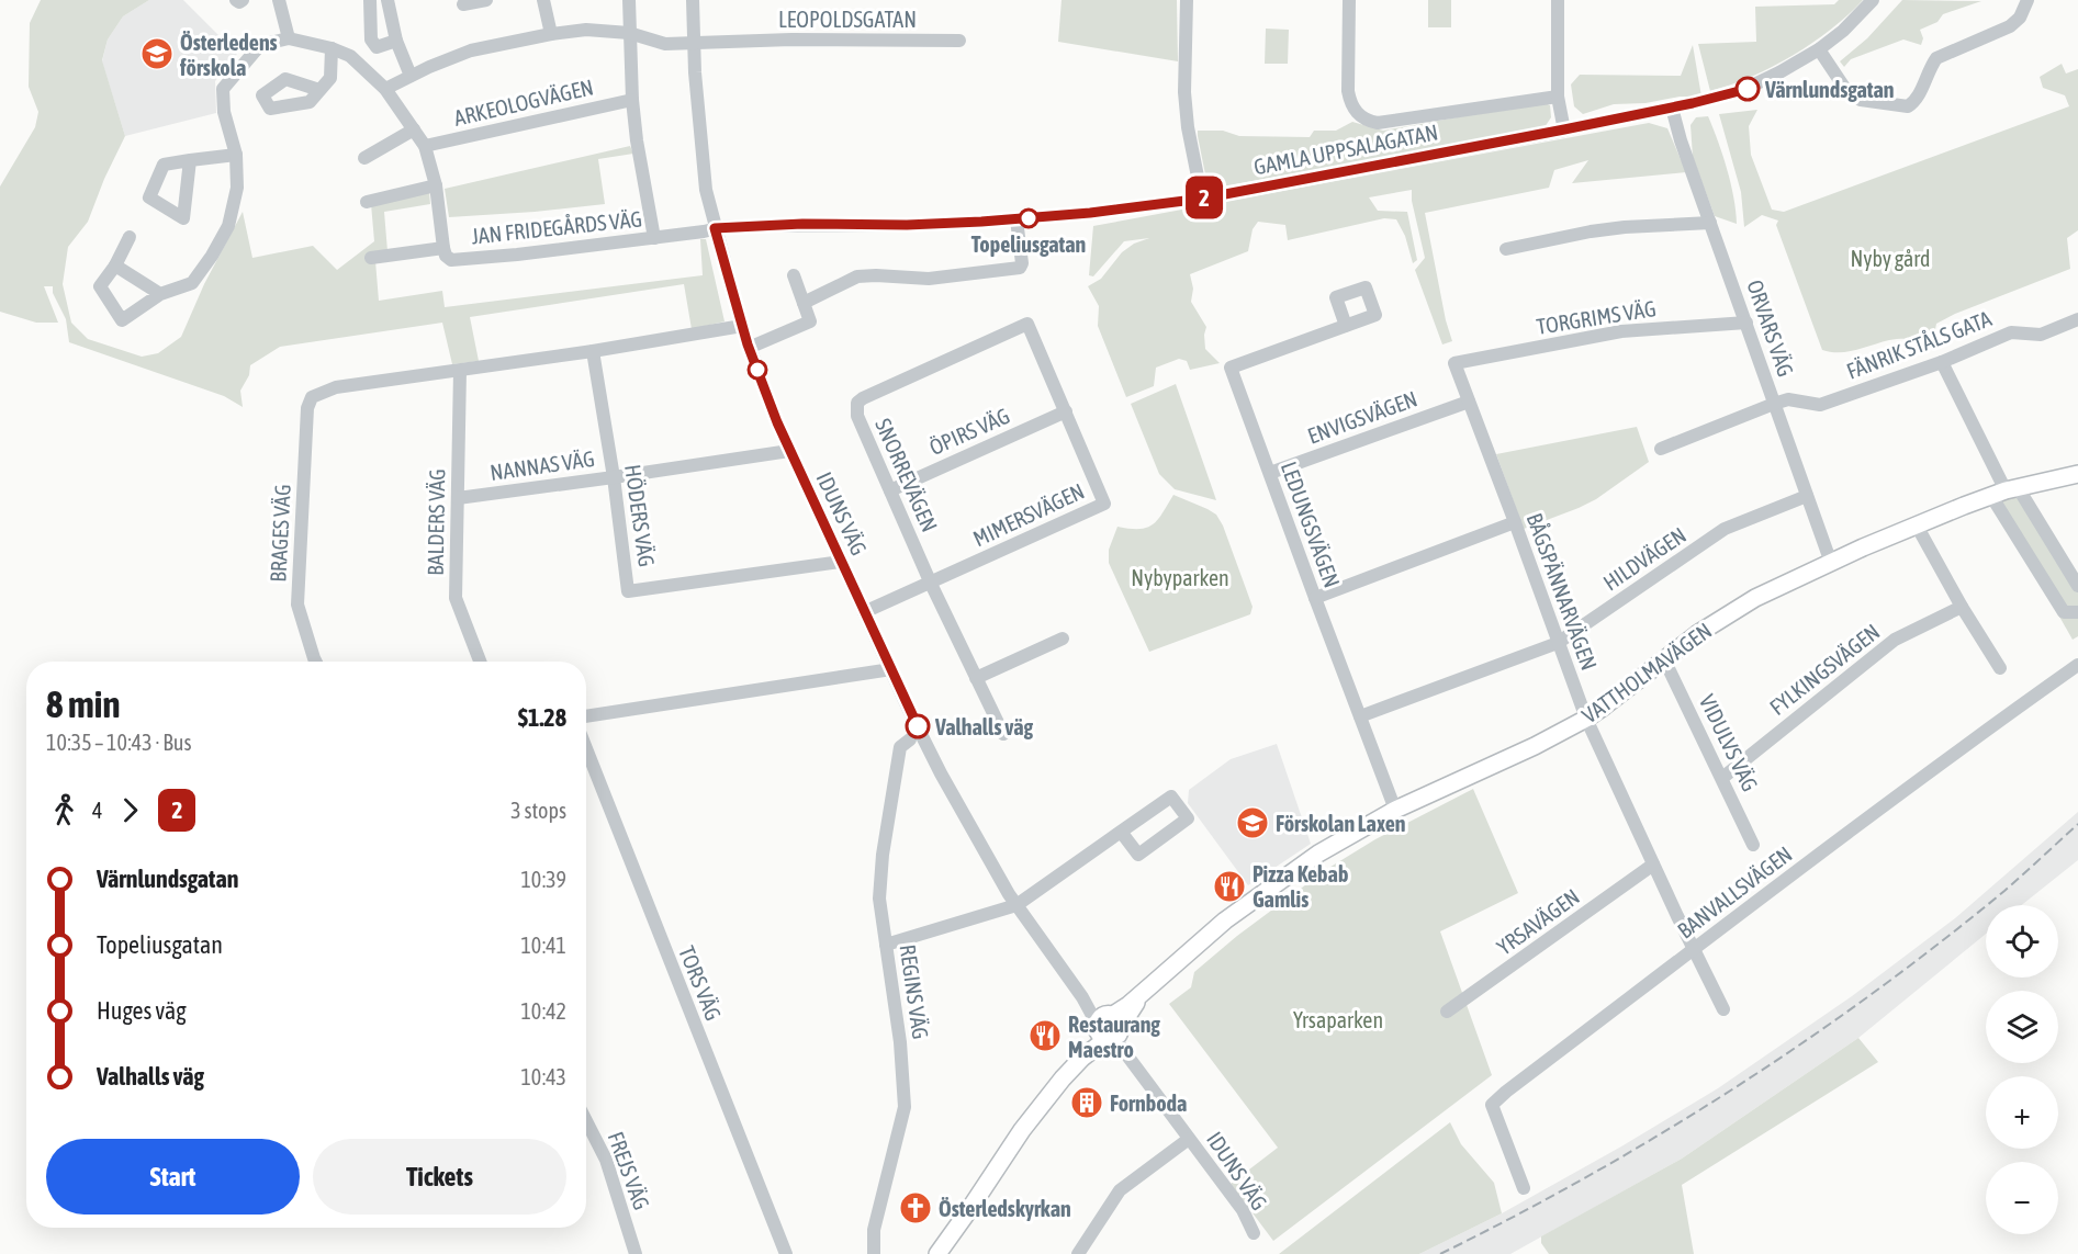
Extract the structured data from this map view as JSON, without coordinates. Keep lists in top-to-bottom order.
{
  "streets": {
    "main road": ["VATTHOLMAVÄGEN"],
    "street": [
      "LEOPOLDSGATAN",
      "ARKEOLOGVÄGEN",
      "GAMLA UPPSALAGATAN",
      "JAN FRIDEGÅRDS VÄG",
      "TORGRIMS VÄG",
      "ORVARS VÄG",
      "FÄNRIK STÅLS GATA",
      "ENVIGSVÄGEN",
      "ÖPIRS VÄG",
      "NANNAS VÄG",
      "SNORREVÄGEN",
      "IDUNS VÄG",
      "MIMERSVÄGEN",
      "HÖDERS VÄG",
      "BALDERS VÄG",
      "LEDUNGSVÄGEN",
      "BRAGES VÄG",
      "HILDVÄGEN",
      "BÅGSPÄNNARVÄGEN",
      "FYLKINGSVÄGEN",
      "VIDULVS VÄG",
      "BANVALLSVÄGEN",
      "YRSAVÄGEN",
      "TORS VÄG",
      "REGINS VÄG",
      "FREJS VÄG"
    ]
  },
  "crossings": [
    ["LEOPOLDSGATAN", "IDUNS VÄG"],
    ["GAMLA UPPSALAGATAN", "JAN FRIDEGÅRDS VÄG"],
    ["GAMLA UPPSALAGATAN", "ORVARS VÄG"],
    ["GAMLA UPPSALAGATAN", "IDUNS VÄG"],
    ["JAN FRIDEGÅRDS VÄG", "IDUNS VÄG"],
    ["TORGRIMS VÄG", "ORVARS VÄG"],
    ["TORGRIMS VÄG", "BÅGSPÄNNARVÄGEN"],
    ["ORVARS VÄG", "FÄNRIK STÅLS GATA"],
    ["ORVARS VÄG", "HILDVÄGEN"],
    ["ORVARS VÄG", "VATTHOLMAVÄGEN"],
    ["ENVIGSVÄGEN", "LEDUNGSVÄGEN"],
    ["ENVIGSVÄGEN", "BÅGSPÄNNARVÄGEN"],
    ["ÖPIRS VÄG", "SNORREVÄGEN"],
    ["ÖPIRS VÄG", "MIMERSVÄGEN"],
    ["NANNAS VÄG", "IDUNS VÄG"],
    ["NANNAS VÄG", "HÖDERS VÄG"],
    ["NANNAS VÄG", "BALDERS VÄG"],
    ["SNORREVÄGEN", "MIMERSVÄGEN"],
    ["IDUNS VÄG", "MIMERSVÄGEN"],
    ["IDUNS VÄG", "HÖDERS VÄG"],
    ["IDUNS VÄG", "VATTHOLMAVÄGEN"],
    ["BALDERS VÄG", "BRAGES VÄG"],
    ["LEDUNGSVÄGEN", "HILDVÄGEN"],
    ["LEDUNGSVÄGEN", "VATTHOLMAVÄGEN"],
    ["HILDVÄGEN", "BÅGSPÄNNARVÄGEN"],
    ["BÅGSPÄNNARVÄGEN", "VATTHOLMAVÄGEN"],
    ["BÅGSPÄNNARVÄGEN", "BANVALLSVÄGEN"],
    ["BÅGSPÄNNARVÄGEN", "YRSAVÄGEN"],
    ["FYLKINGSVÄGEN", "VIDULVS VÄG"],
    ["VATTHOLMAVÄGEN", "VIDULVS VÄG"]
  ],
  "parks": ["Nyby gård", "Nybyparken", "Yrsaparken"],
  "places": {
    "school or university": ["Österledens förskola", "Förskolan Laxen"],
    "other": ["Värnlundsgatan", "Topeliusgatan", "Valhalls väg"],
    "restaurant": ["Pizza Kebab Gamlis", "Restaurang Maestro"],
    "building": ["Fornboda"],
    "church": ["Österledskyrkan"]
  },
  "lines": ["bus line 2"],
  "page": {
    "on_map": "2",
    "heading": ["8 min", "10:35 – 10:43 · Bus", "$1.28"],
    "legs": ["4", "2", "3 stops"],
    "list": [
      {
        "name": "Värnlundsgatan",
        "value": "10:39"
      },
      {
        "name": "Topeliusgatan",
        "value": "10:41"
      },
      {
        "name": "Huges väg",
        "value": "10:42"
      },
      {
        "name": "Valhalls väg",
        "value": "10:43"
      }
    ],
    "map_buttons": ["+", "−"],
    "buttons": ["Start", "Tickets"]
  }
}
